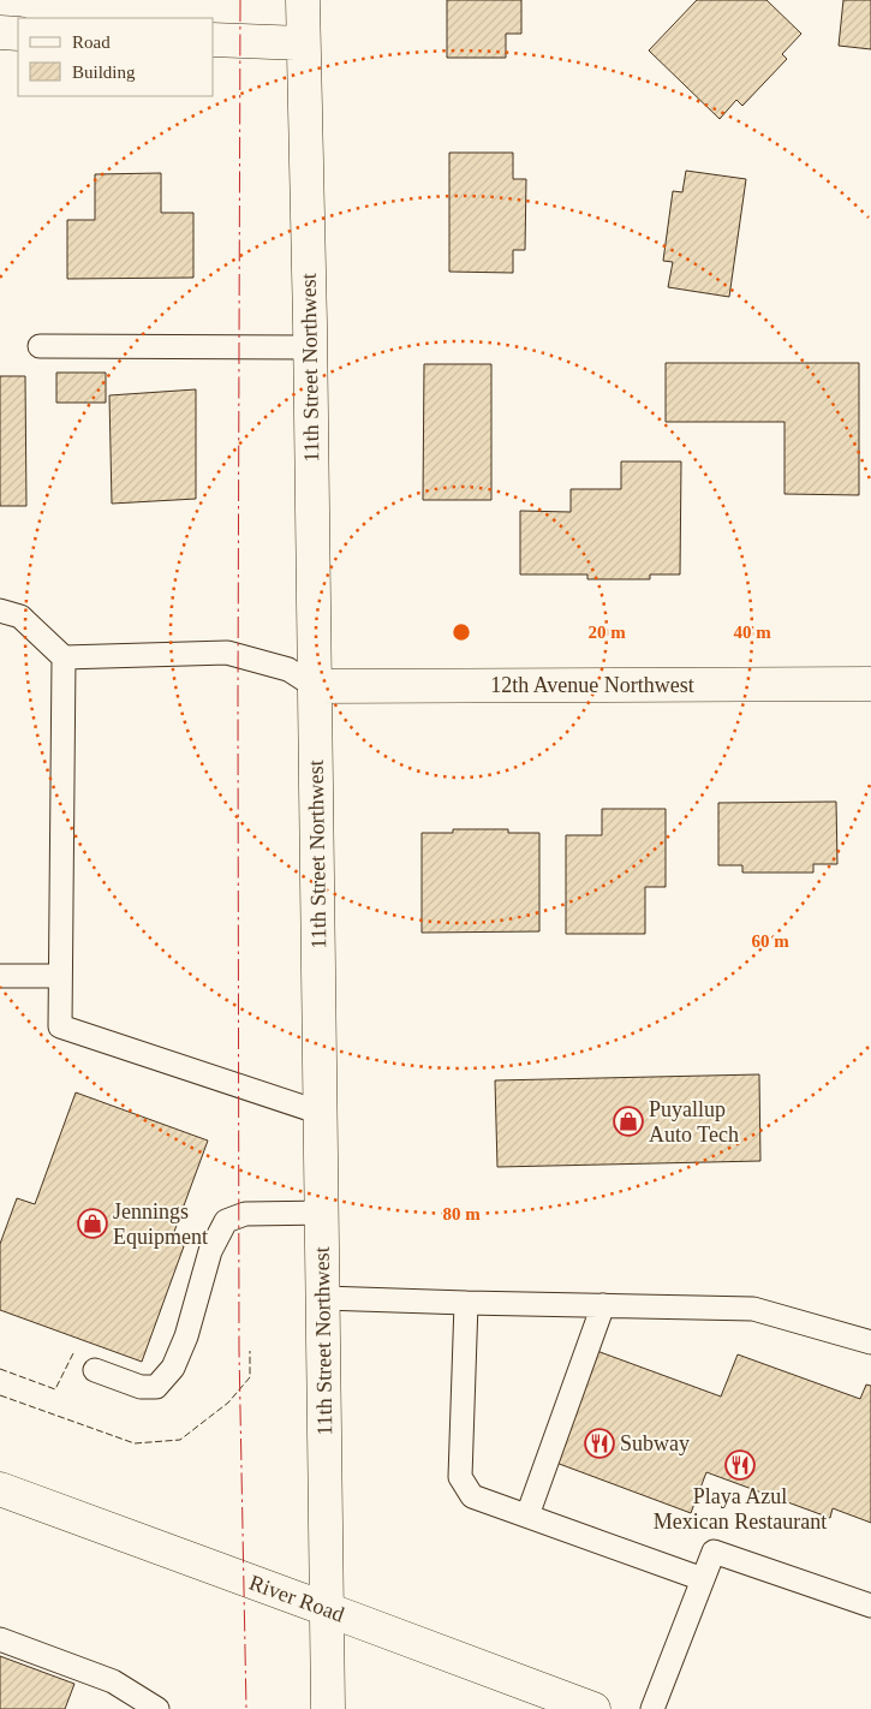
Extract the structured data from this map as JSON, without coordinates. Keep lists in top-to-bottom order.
{
  "streets": {
    "street": ["11th Street Northwest", "12th Avenue Northwest", "River Road"]
  },
  "crossings": [
    ["11th Street Northwest", "12th Avenue Northwest"],
    ["11th Street Northwest", "River Road"]
  ],
  "places": {
    "shop": ["Puyallup Auto Tech", "Jennings Equipment"],
    "restaurant": ["Subway", "Playa Azul Mexican Restaurant"]
  },
  "legend": ["Road", "Building"],
  "rings": [
    "20 m",
    "40 m",
    "60 m",
    "80 m"
  ]
}
